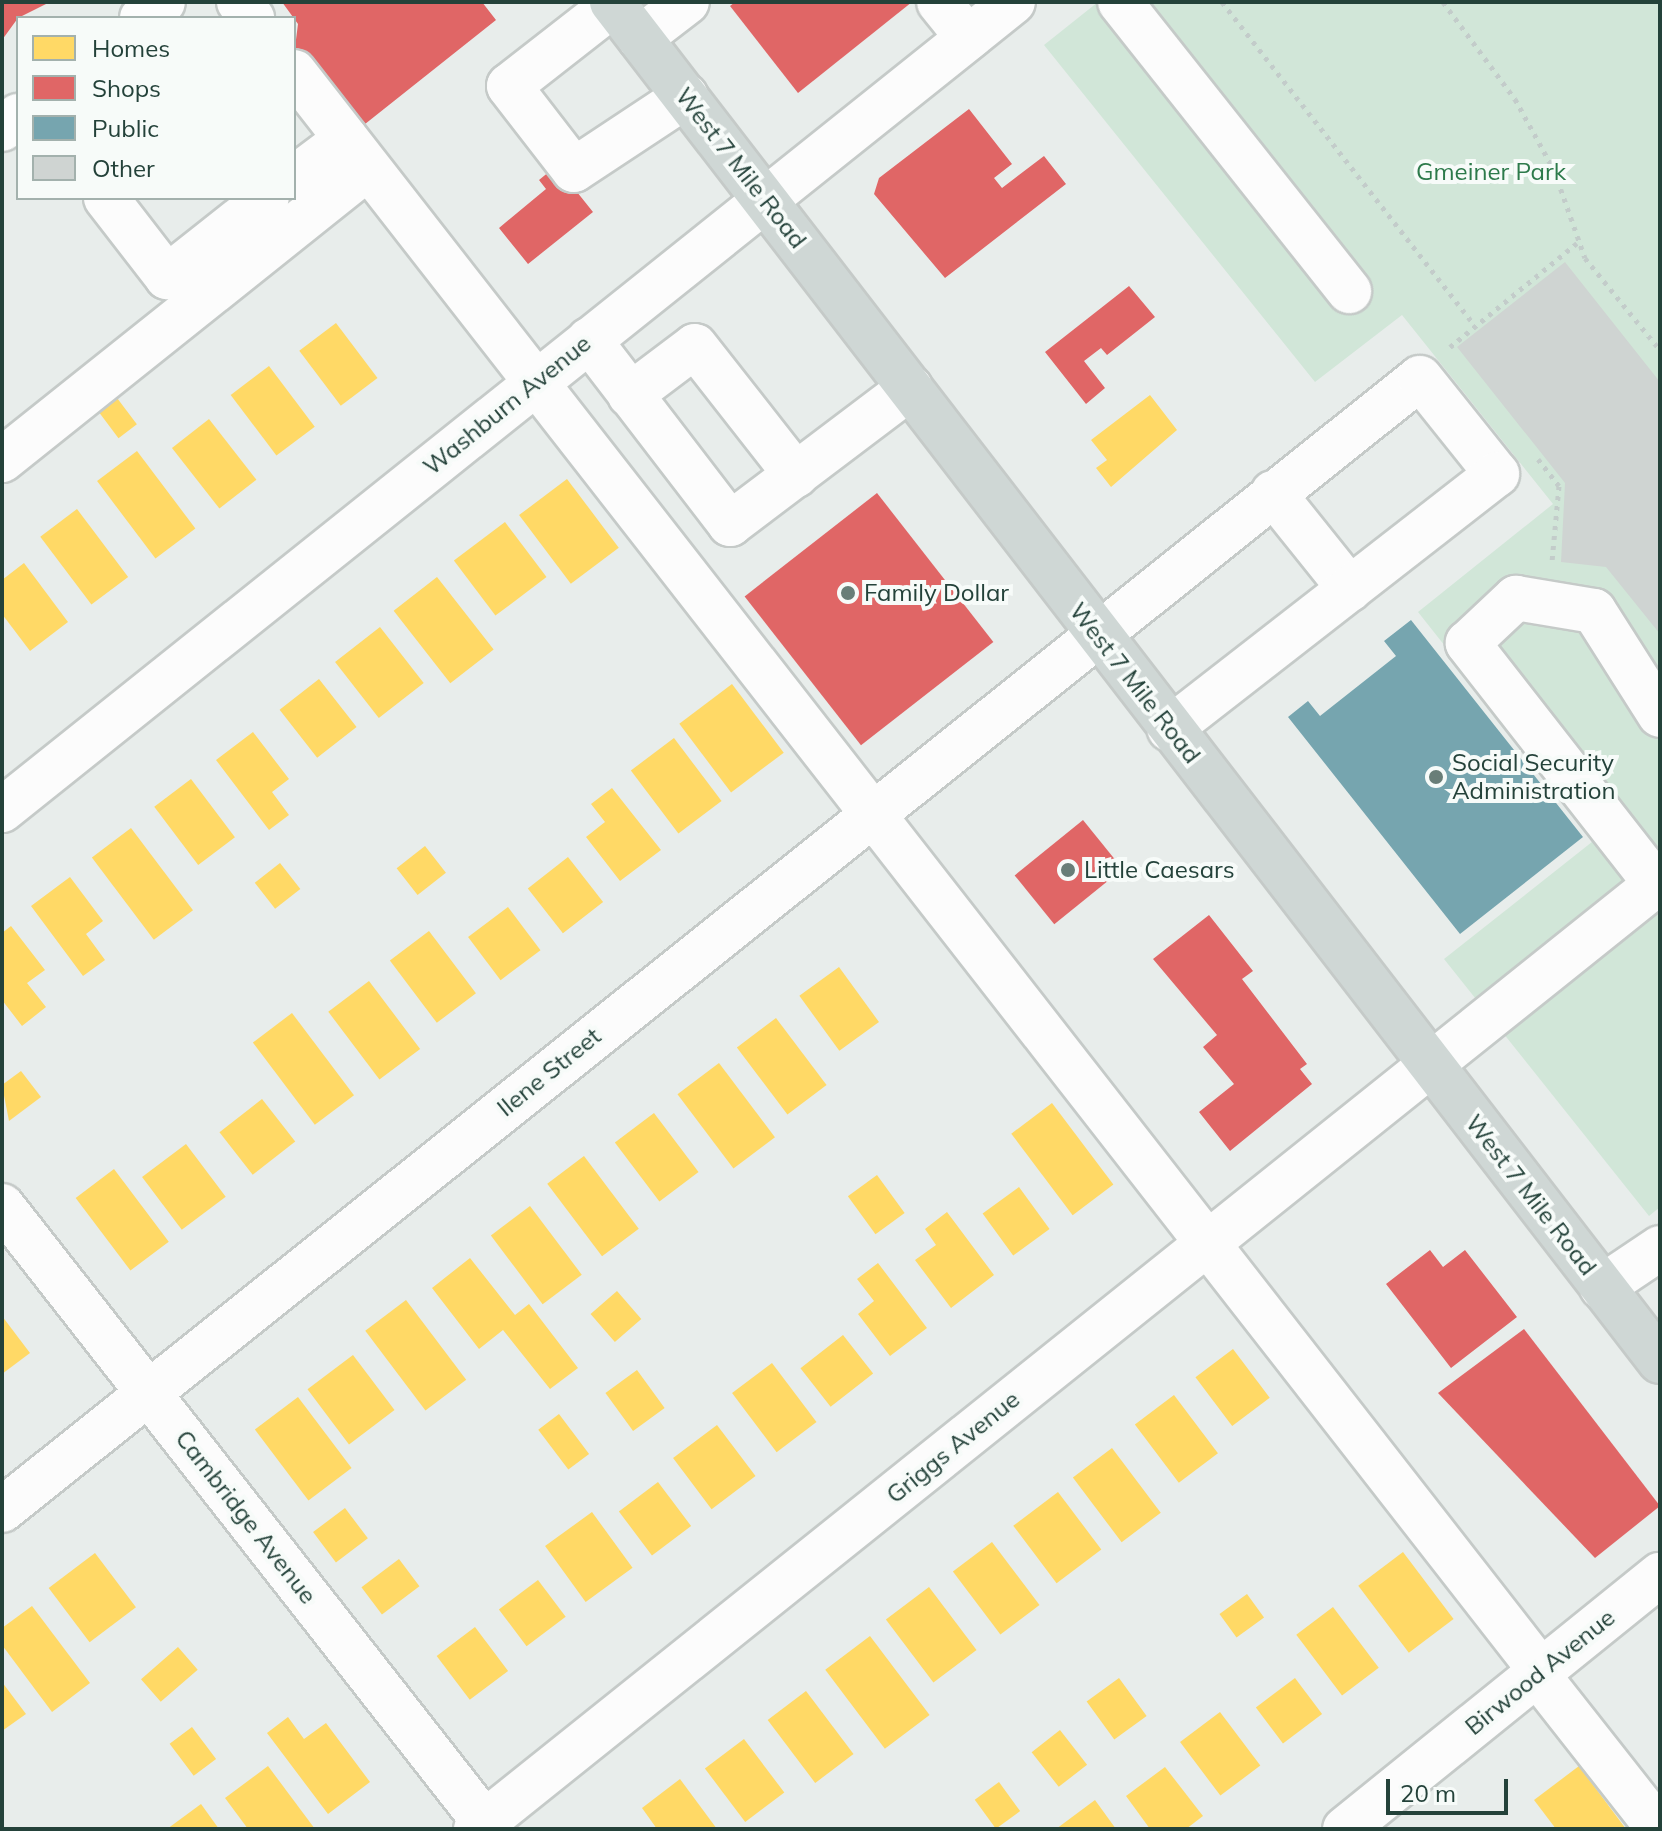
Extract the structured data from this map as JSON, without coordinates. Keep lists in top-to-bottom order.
{
  "streets": {
    "main road": ["West 7 Mile Road"],
    "street": [
      "Washburn Avenue",
      "Ilene Street",
      "Griggs Avenue",
      "Cambridge Avenue",
      "Birwood Avenue"
    ]
  },
  "crossings": [
    ["West 7 Mile Road", "Washburn Avenue"],
    ["West 7 Mile Road", "Ilene Street"],
    ["West 7 Mile Road", "Griggs Avenue"],
    ["Ilene Street", "Cambridge Avenue"],
    ["Griggs Avenue", "Cambridge Avenue"]
  ],
  "parks": ["Gmeiner Park"],
  "places": ["Family Dollar", "Social Security Administration", "Little Caesars"],
  "legend": [
    "Homes",
    "Shops",
    "Public",
    "Other"
  ],
  "scale_bar": "20 m"
}
